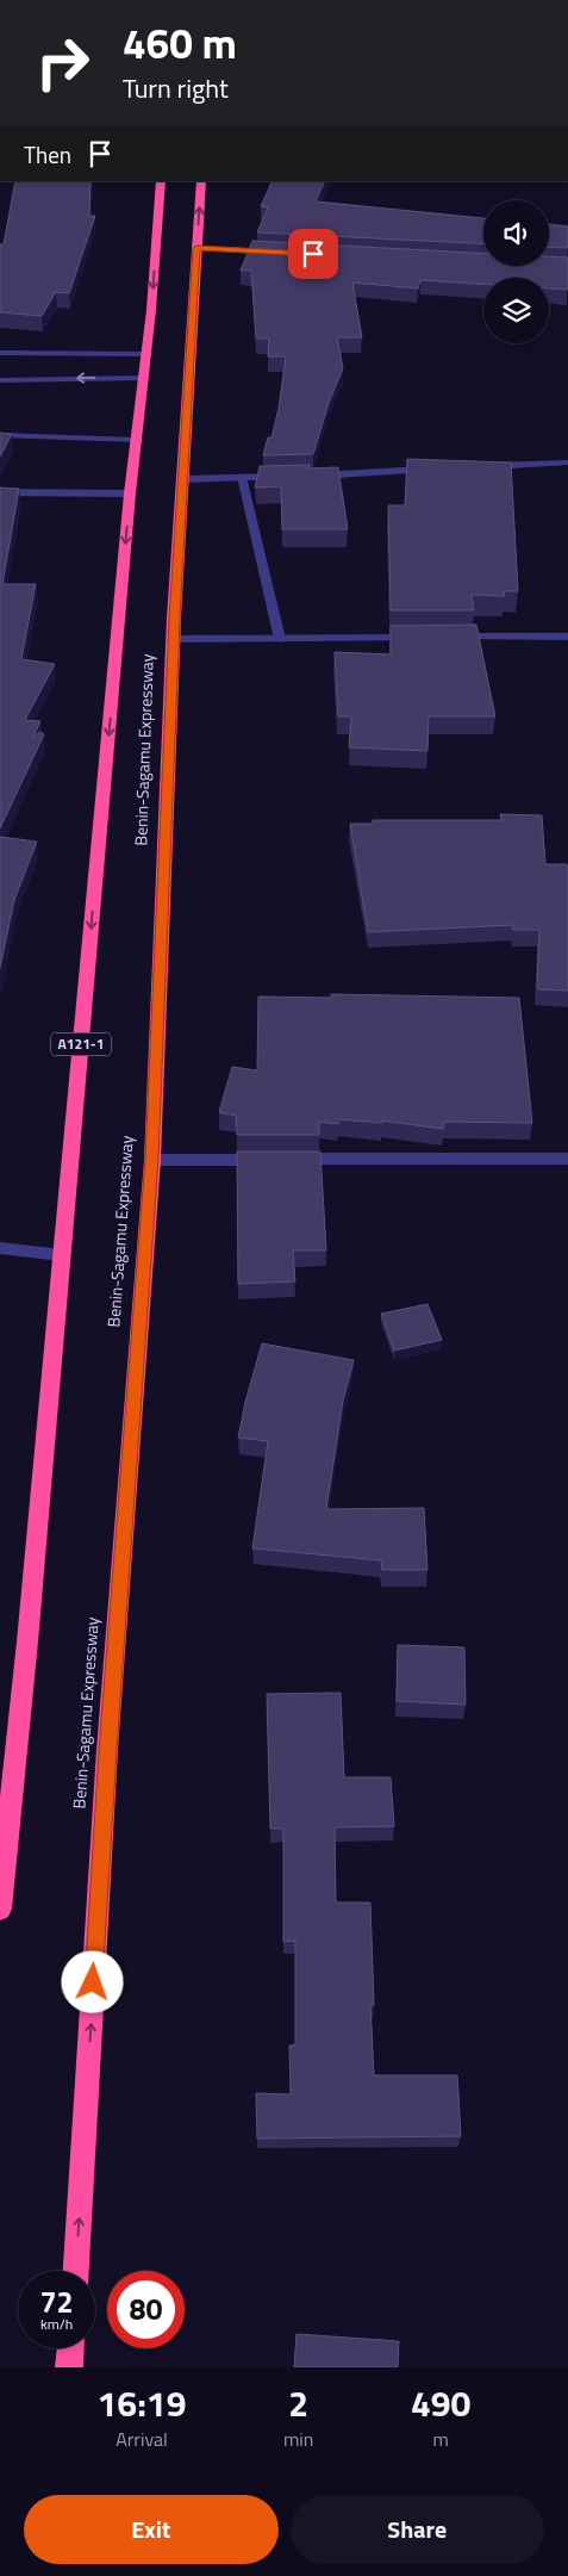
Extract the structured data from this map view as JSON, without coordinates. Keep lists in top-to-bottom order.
{
  "streets": {
    "highway": ["Benin-Sagamu Expressway", "A121-1"]
  },
  "page": {
    "turn": ["460 m", "Turn right"],
    "then": "Then",
    "speed": "72 km/h",
    "limit": "80",
    "eta": [
      "16:19",
      "Arrival",
      "2",
      "min",
      "490",
      "m"
    ],
    "buttons": ["Exit", "Share"]
  }
}
